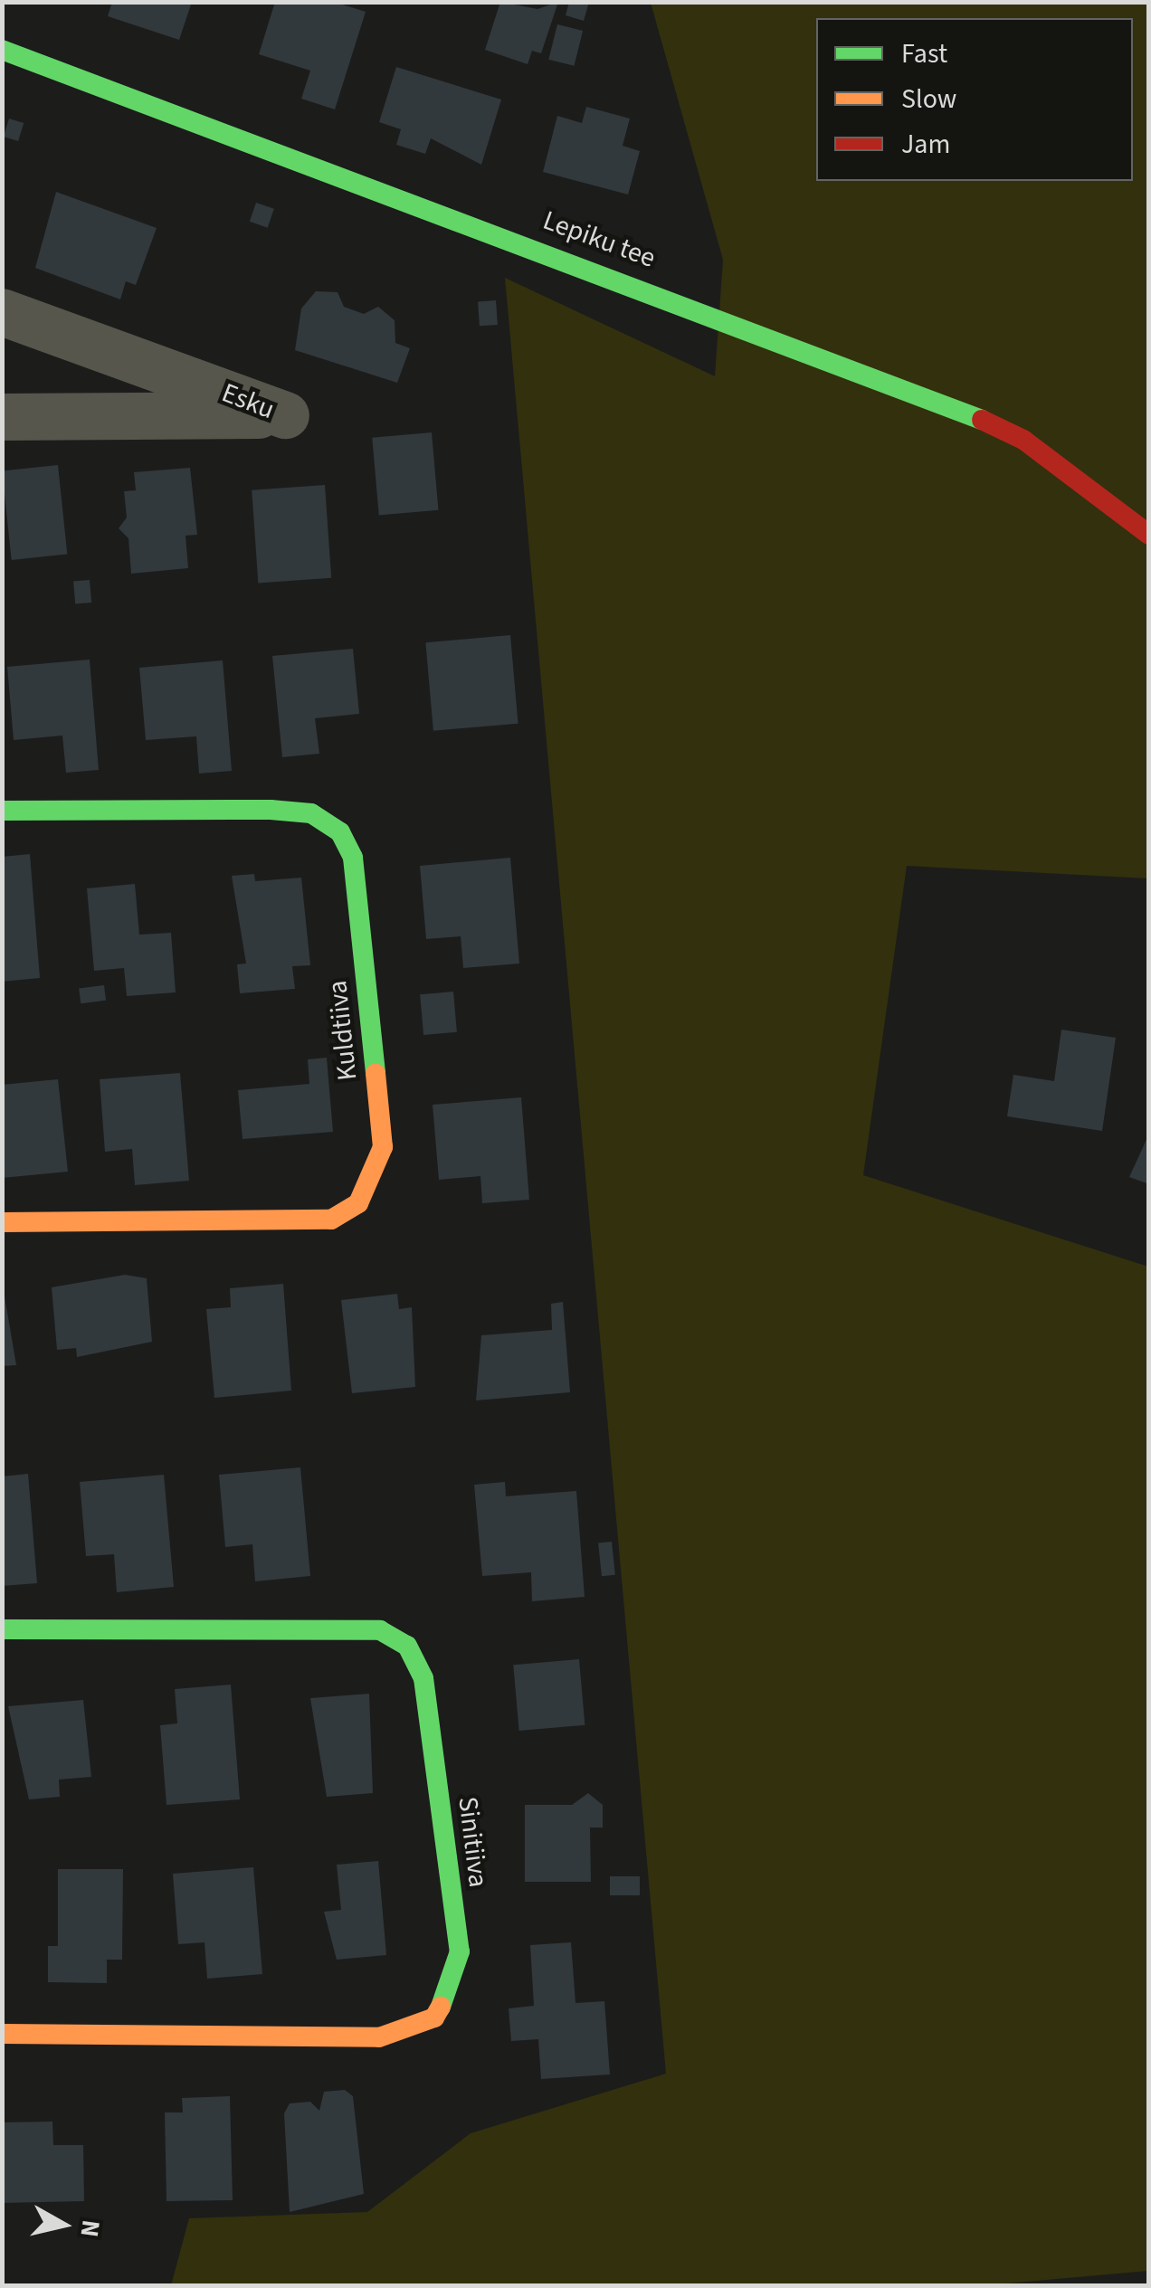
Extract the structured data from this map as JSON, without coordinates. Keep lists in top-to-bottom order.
{
  "streets": {
    "street": [
      "Lepiku tee",
      "Esku",
      "Kuldtiiva",
      "Sinitiiva"
    ]
  },
  "legend": ["Fast", "Slow", "Jam"],
  "north": "right"
}
